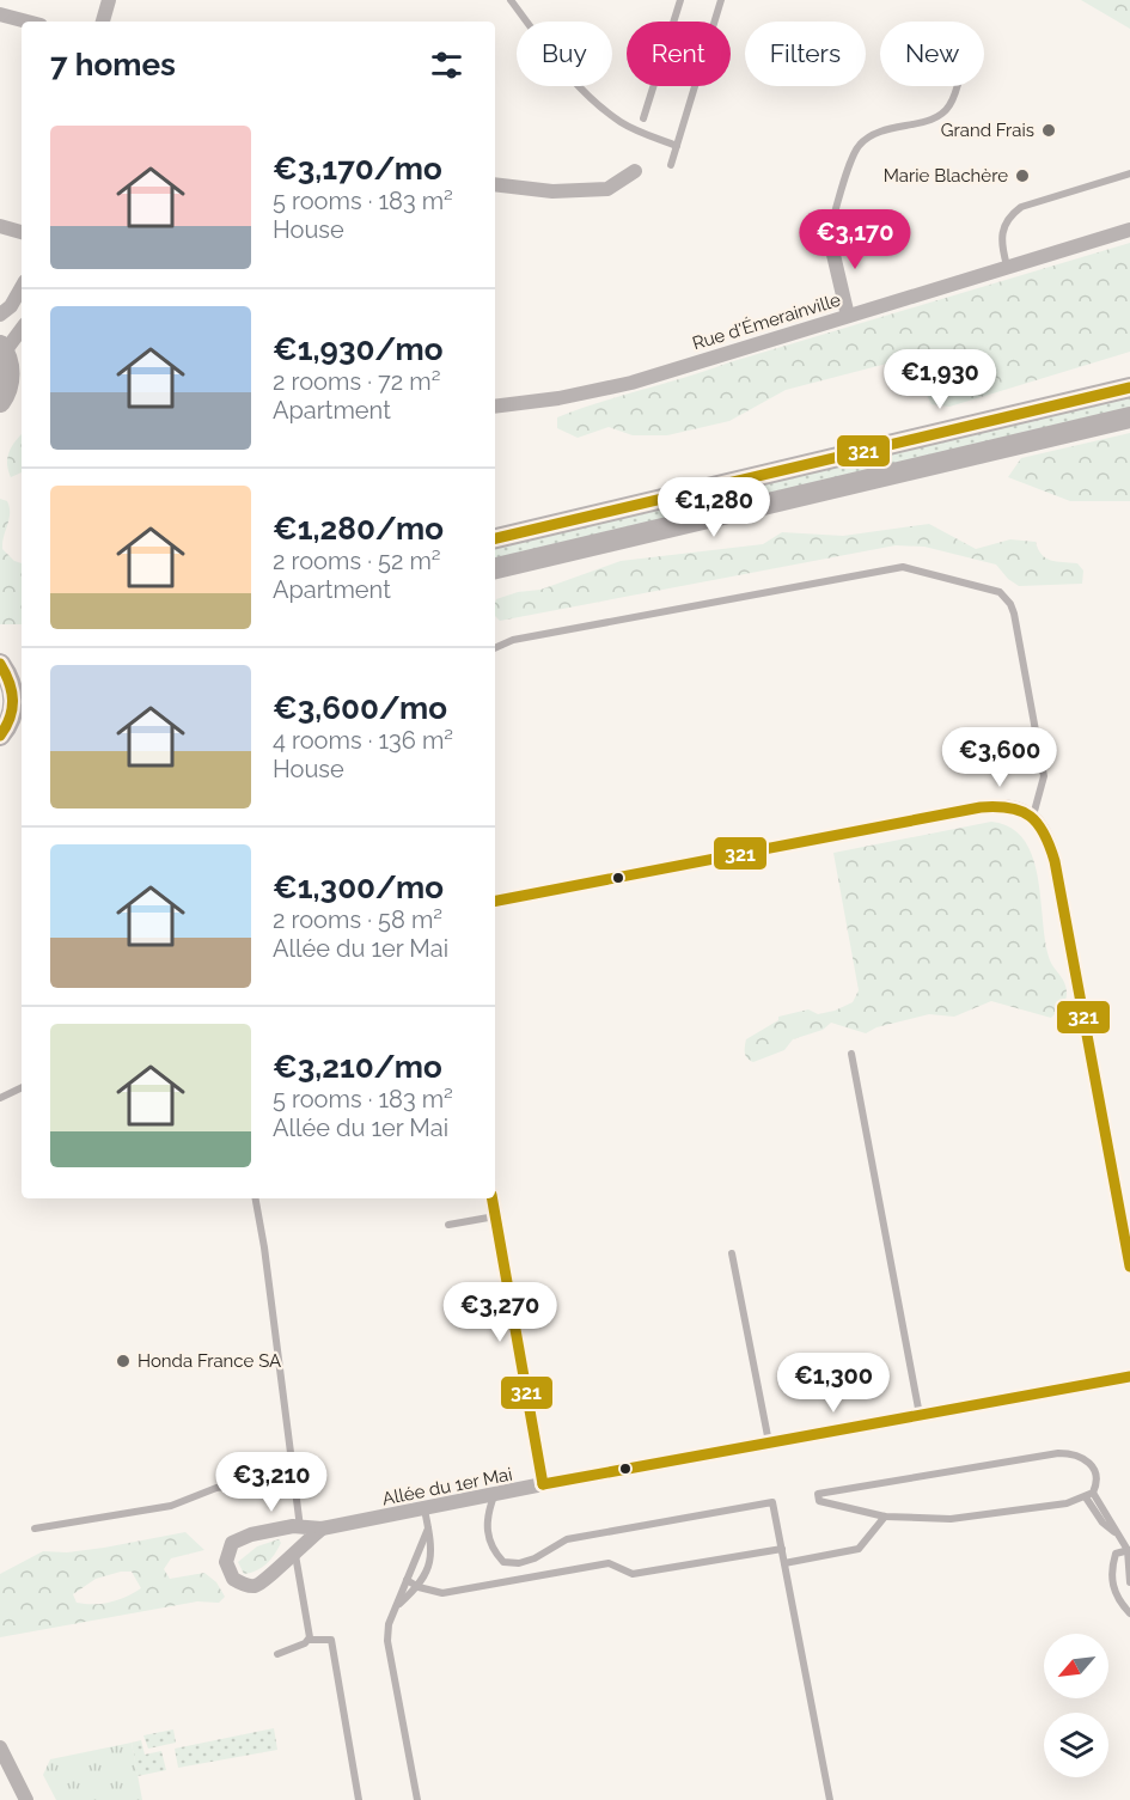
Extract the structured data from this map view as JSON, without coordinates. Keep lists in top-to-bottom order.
{
  "streets": {
    "street": ["Rue d'Émerainville", "Allée du 1er Mai"]
  },
  "places": ["Grand Frais", "Marie Blachère", "Honda France SA"],
  "lines": ["transit line 321"],
  "north": "bottom left",
  "page": {
    "chip": [
      "Buy",
      "Rent",
      "Filters",
      "New"
    ],
    "heading": "7 homes",
    "list": [
      {
        "name": "€3,170/mo",
        "note": "5 rooms · 183 m² · House"
      },
      {
        "name": "€1,930/mo",
        "note": "2 rooms · 72 m² · Apartment"
      },
      {
        "name": "€1,280/mo",
        "note": "2 rooms · 52 m² · Apartment"
      },
      {
        "name": "€3,600/mo",
        "note": "4 rooms · 136 m² · House"
      },
      {
        "name": "€1,300/mo",
        "note": "2 rooms · 58 m² · Allée du 1er Mai"
      },
      {
        "name": "€3,210/mo",
        "note": "5 rooms · 183 m² · Allée du 1er Mai"
      }
    ],
    "price": [
      "€3,170",
      "€1,930",
      "€1,280",
      "€3,600",
      "€3,270",
      "€1,300",
      "€3,210"
    ]
  }
}
